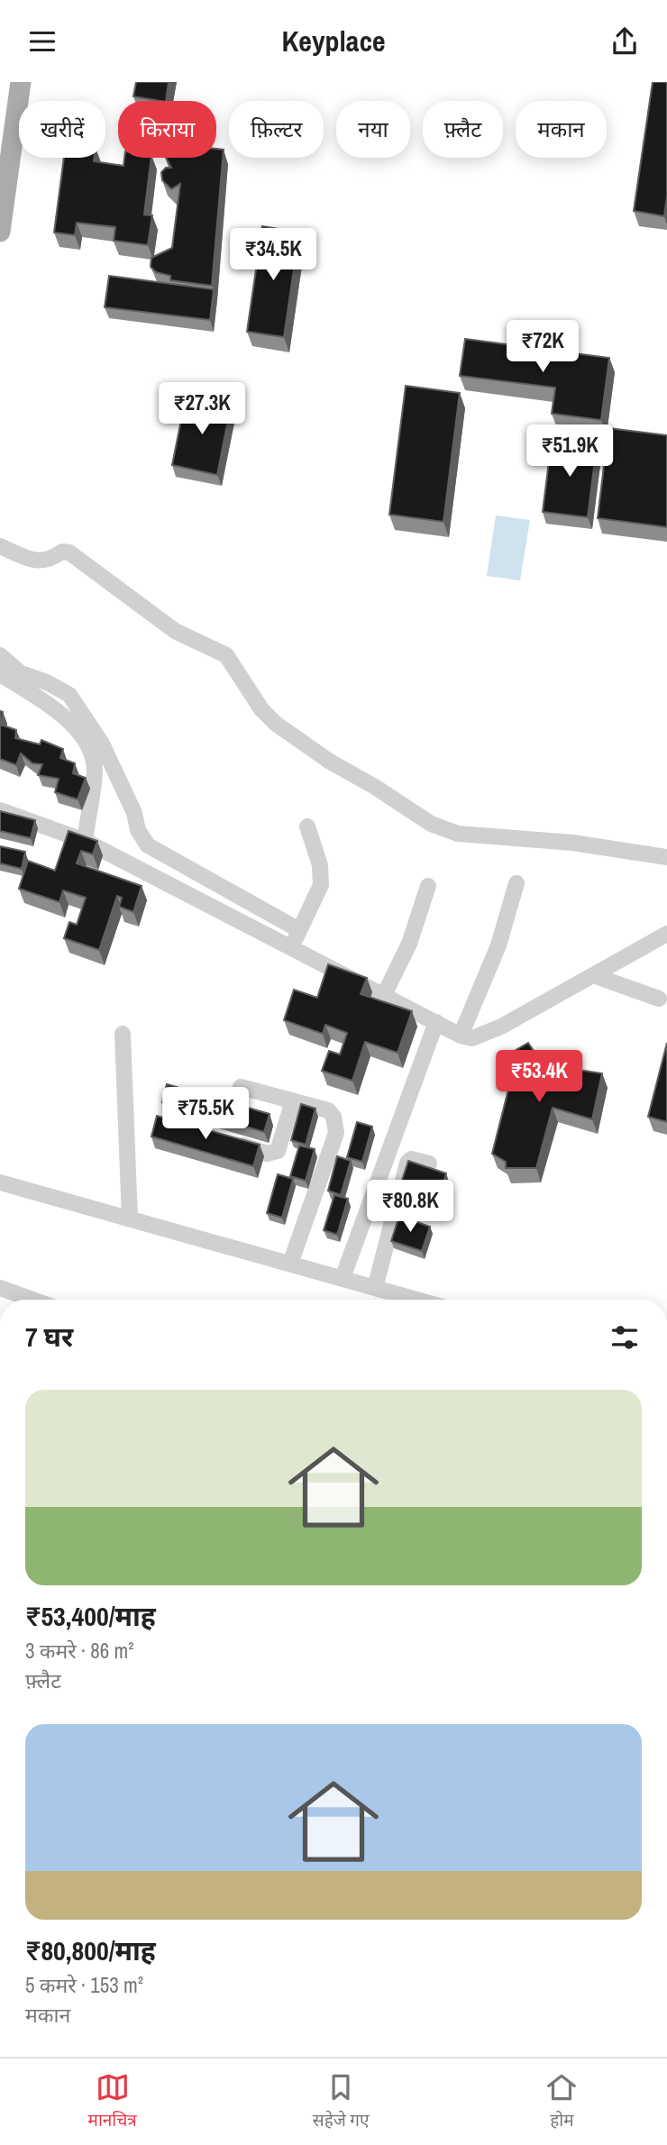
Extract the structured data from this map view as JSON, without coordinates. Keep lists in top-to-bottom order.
{
  "page": {
    "header": "Keyplace",
    "chip": [
      "खरीदें",
      "किराया",
      "फ़िल्टर",
      "नया",
      "फ़्लैट",
      "मकान"
    ],
    "price": [
      "₹34.5K",
      "₹72K",
      "₹27.3K",
      "₹51.9K",
      "₹53.4K",
      "₹75.5K",
      "₹80.8K"
    ],
    "heading": "7 घर",
    "list": [
      {
        "name": "₹53,400/माह",
        "note": "3 कमरे · 86 m² · फ़्लैट"
      },
      {
        "name": "₹80,800/माह",
        "note": "5 कमरे · 153 m² · मकान"
      }
    ],
    "tabs": ["मानचित्र", "सहेजे गए", "होम"]
  }
}
